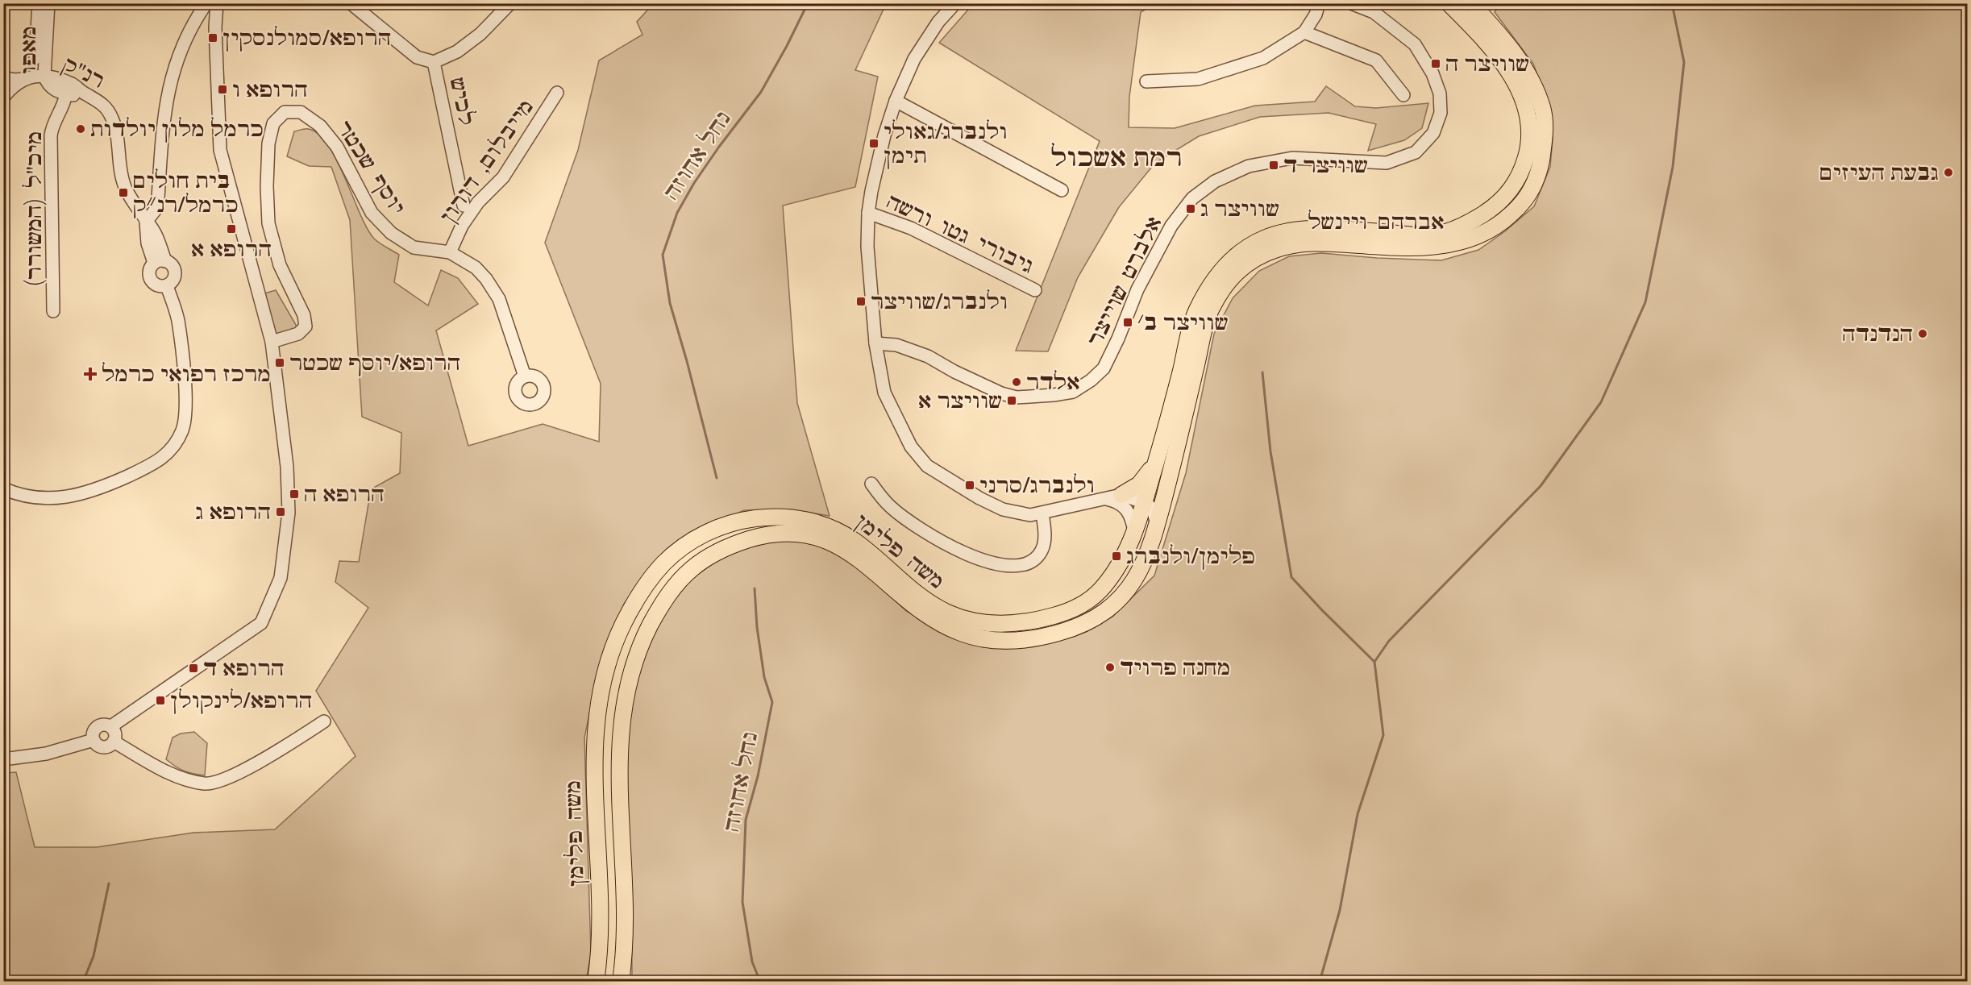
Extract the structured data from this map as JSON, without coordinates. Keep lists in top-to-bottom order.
{
  "streets": {
    "main road": ["אברהם ויינשל", "משה פלימן"],
    "street": [
      "מאפו",
      "רנ\"ק",
      "לכיש",
      "מייבלום, דורון",
      "יוסף שכטר",
      "מיכ\"ל (המשורר)",
      "גיבורי גטו ורשה",
      "אלברט שוייצר"
    ]
  },
  "crossings": [
    ["מאפו", "רנ\"ק"],
    ["מאפו", "מיכ\"ל (המשורר)"],
    ["רנ\"ק", "מיכ\"ל (המשורר)"],
    ["מייבלום, דורון", "יוסף שכטר"],
    ["אברהם ויינשל", "משה פלימן"]
  ],
  "districts": ["רמת אשכול"],
  "water": ["נחל אחוזה"],
  "places": {
    "transit": [
      "הרופא/סמולנסקין",
      "שוויצר ה",
      "הרופא ו",
      "ולנברג/גאולי תימן",
      "שוויצר ד",
      "בית חולים כרמל/רנ״ק",
      "שוויצר ג",
      "הרופא א",
      "ולנברג/שוויצר",
      "שוויצר ב׳",
      "הרופא/יוסף שכטר",
      "שוויצר א",
      "ולנברג/סרני",
      "הרופא ה",
      "הרופא ג",
      "פלימן/ולנברג",
      "הרופא ד",
      "הרופא/לינקולן"
    ],
    "other": [
      "כרמל מלון יולדות",
      "גבעת העיזים",
      "הנדנדה",
      "אלדר",
      "מחנה פרויד"
    ],
    "health": ["מרכז רפואי כרמל"]
  }
}
